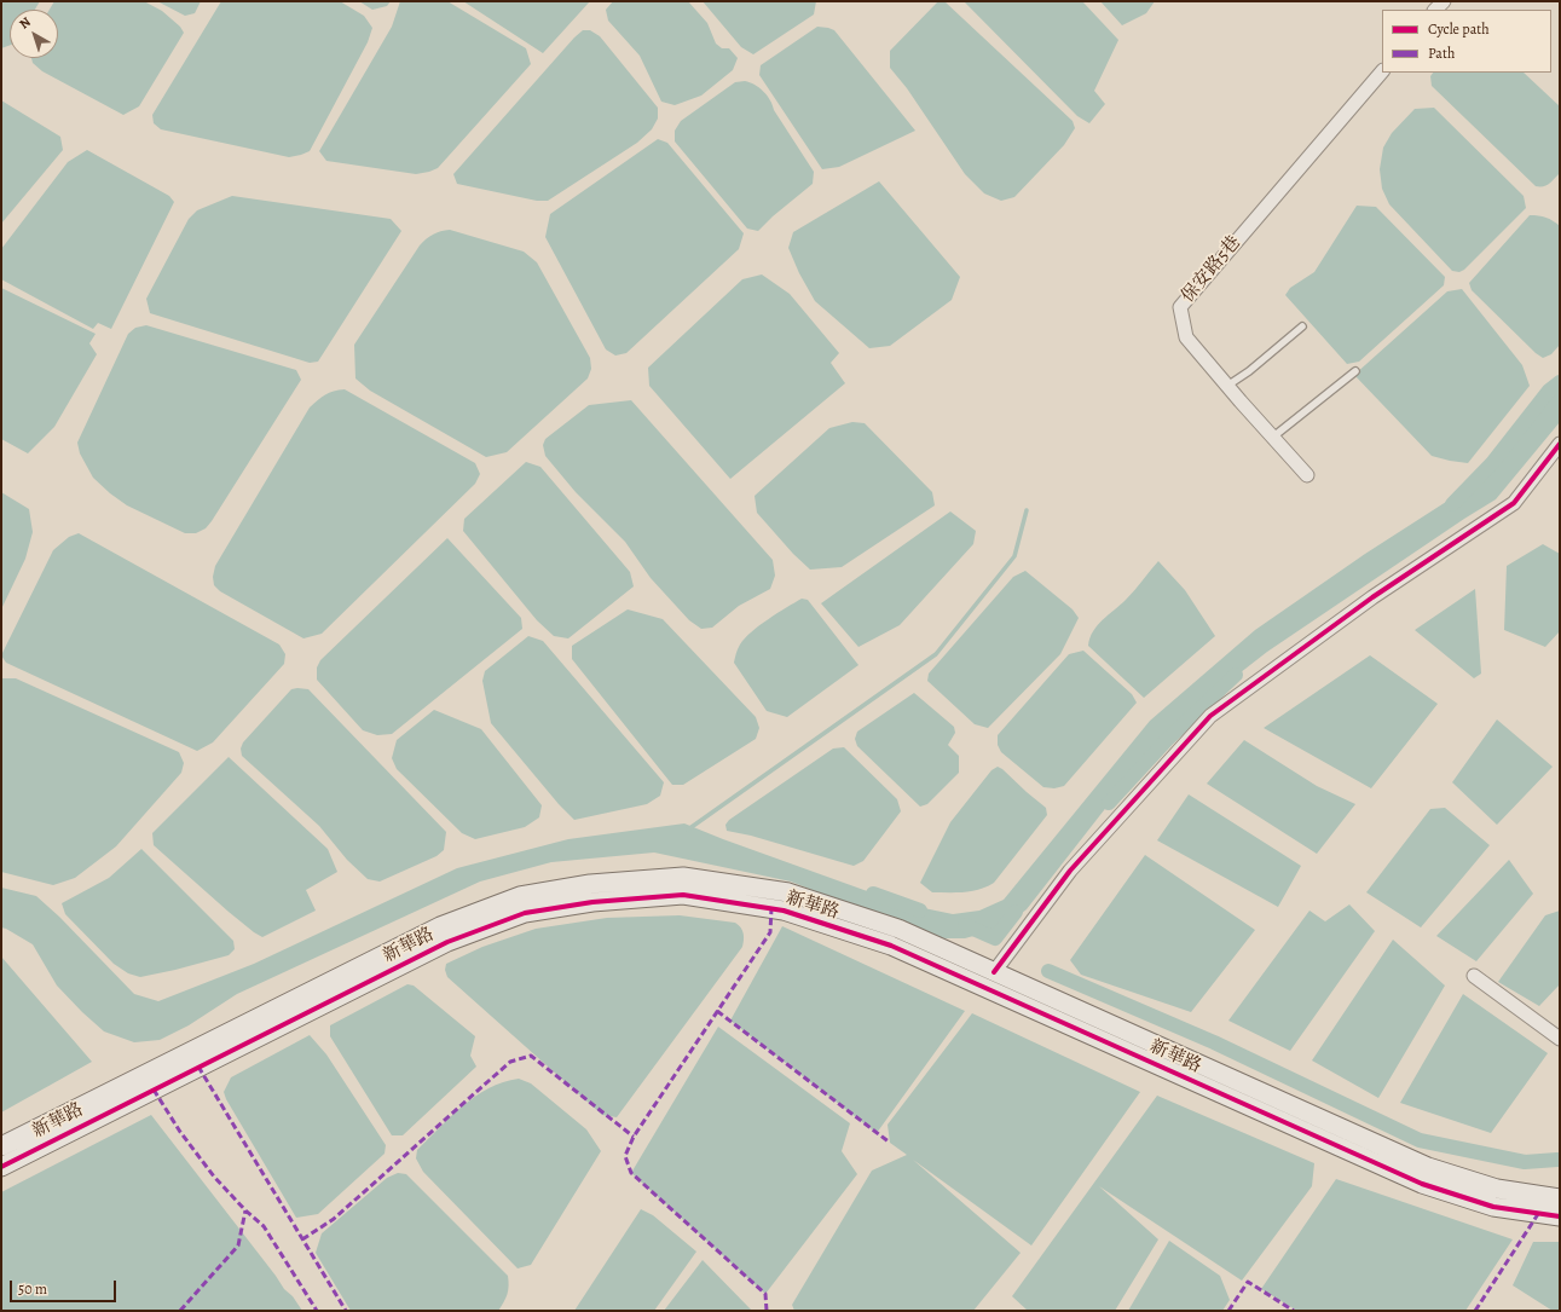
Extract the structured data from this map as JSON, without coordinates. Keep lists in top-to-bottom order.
{
  "streets": {
    "street": ["保安路5巷", "新華路"]
  },
  "legend": ["Cycle path", "Path"],
  "scale_bar": "50 m",
  "north": "top left"
}
